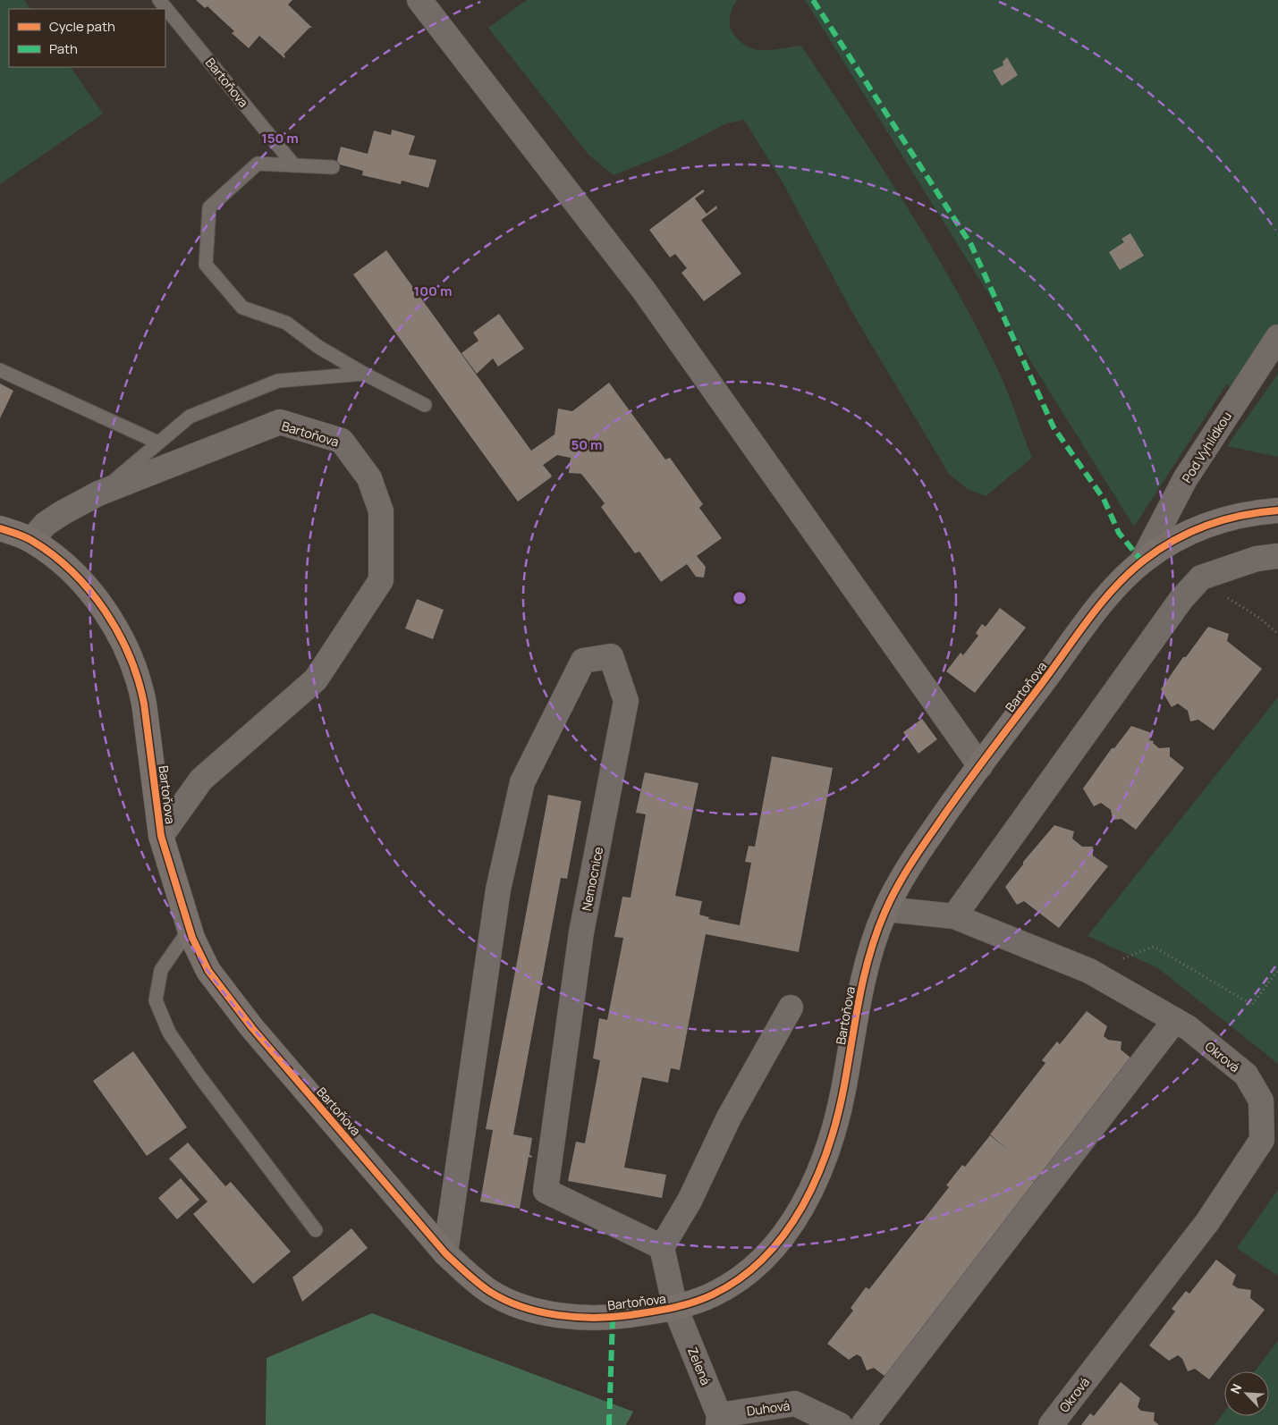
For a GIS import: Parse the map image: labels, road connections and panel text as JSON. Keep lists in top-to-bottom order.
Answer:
{
  "streets": {
    "street": [
      "Bartoňova",
      "Pod Vyhlídkou",
      "Nemocnice",
      "Okrová",
      "Zelená",
      "Duhová"
    ]
  },
  "crossings": [
    ["Bartoňova", "Pod Vyhlídkou"],
    ["Bartoňova", "Nemocnice"],
    ["Bartoňova", "Okrová"],
    ["Bartoňova", "Zelená"],
    ["Nemocnice", "Zelená"],
    ["Zelená", "Duhová"]
  ],
  "legend": ["Cycle path", "Path"],
  "north": "top left",
  "rings": ["150 m", "100 m", "50 m"]
}
